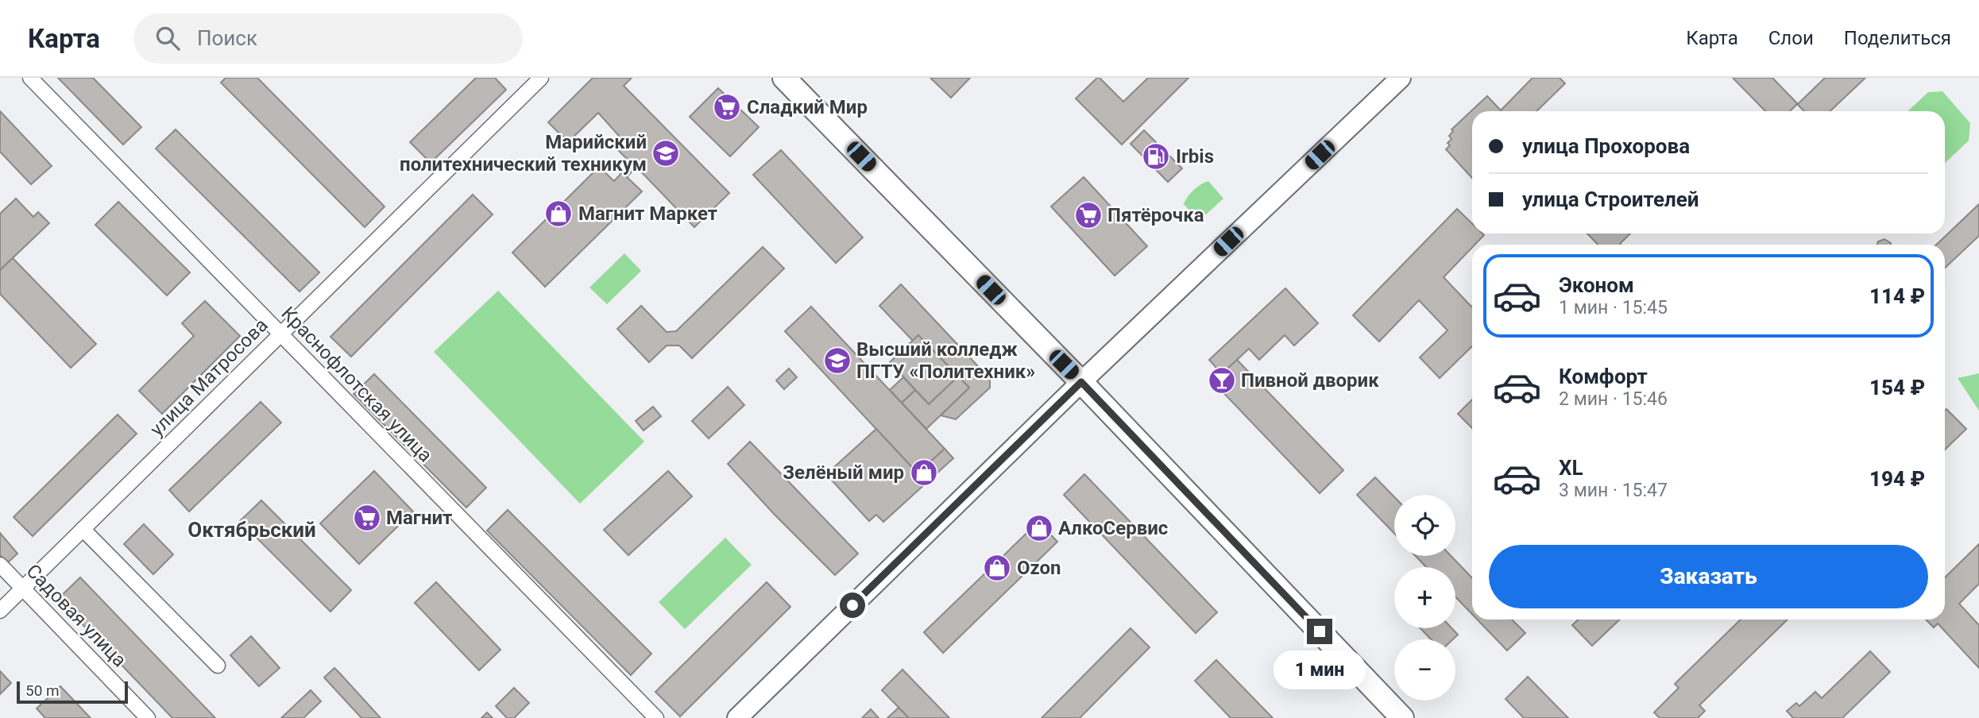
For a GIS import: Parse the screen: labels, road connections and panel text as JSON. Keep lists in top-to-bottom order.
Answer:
{
  "streets": {
    "street": ["улица Матросова", "Краснофлотская улица", "Садовая улица"]
  },
  "crossings": [
    ["улица Матросова", "Краснофлотская улица"],
    ["улица Матросова", "Садовая улица"]
  ],
  "districts": ["Октябрьский"],
  "places": {
    "supermarket": ["Сладкий Мир", "Пятёрочка", "Магнит"],
    "school or university": ["Марийский политехнический техникум", "Высший колледж ПГТУ «Политехник»"],
    "fuel station": ["Irbis"],
    "shop": [
      "Магнит Маркет",
      "Зелёный мир",
      "АлкоСервис",
      "Ozon"
    ],
    "bar": ["Пивной дворик"]
  },
  "scale_bar": "50 m",
  "page": {
    "header": "Карта",
    "search": "Поиск",
    "nav": ["Карта", "Слои", "Поделиться"],
    "banner": ["улица Прохорова", "улица Строителей"],
    "list": [
      {
        "name": "Эконом",
        "note": "1 мин · 15:45",
        "value": "114 ₽"
      },
      {
        "name": "Комфорт",
        "note": "2 мин · 15:46",
        "value": "154 ₽"
      },
      {
        "name": "XL",
        "note": "3 мин · 15:47",
        "value": "194 ₽"
      }
    ],
    "map_buttons": ["+", "−"],
    "buttons": "Заказать",
    "bubble": "1 мин",
    "scale": "50 m"
  }
}
